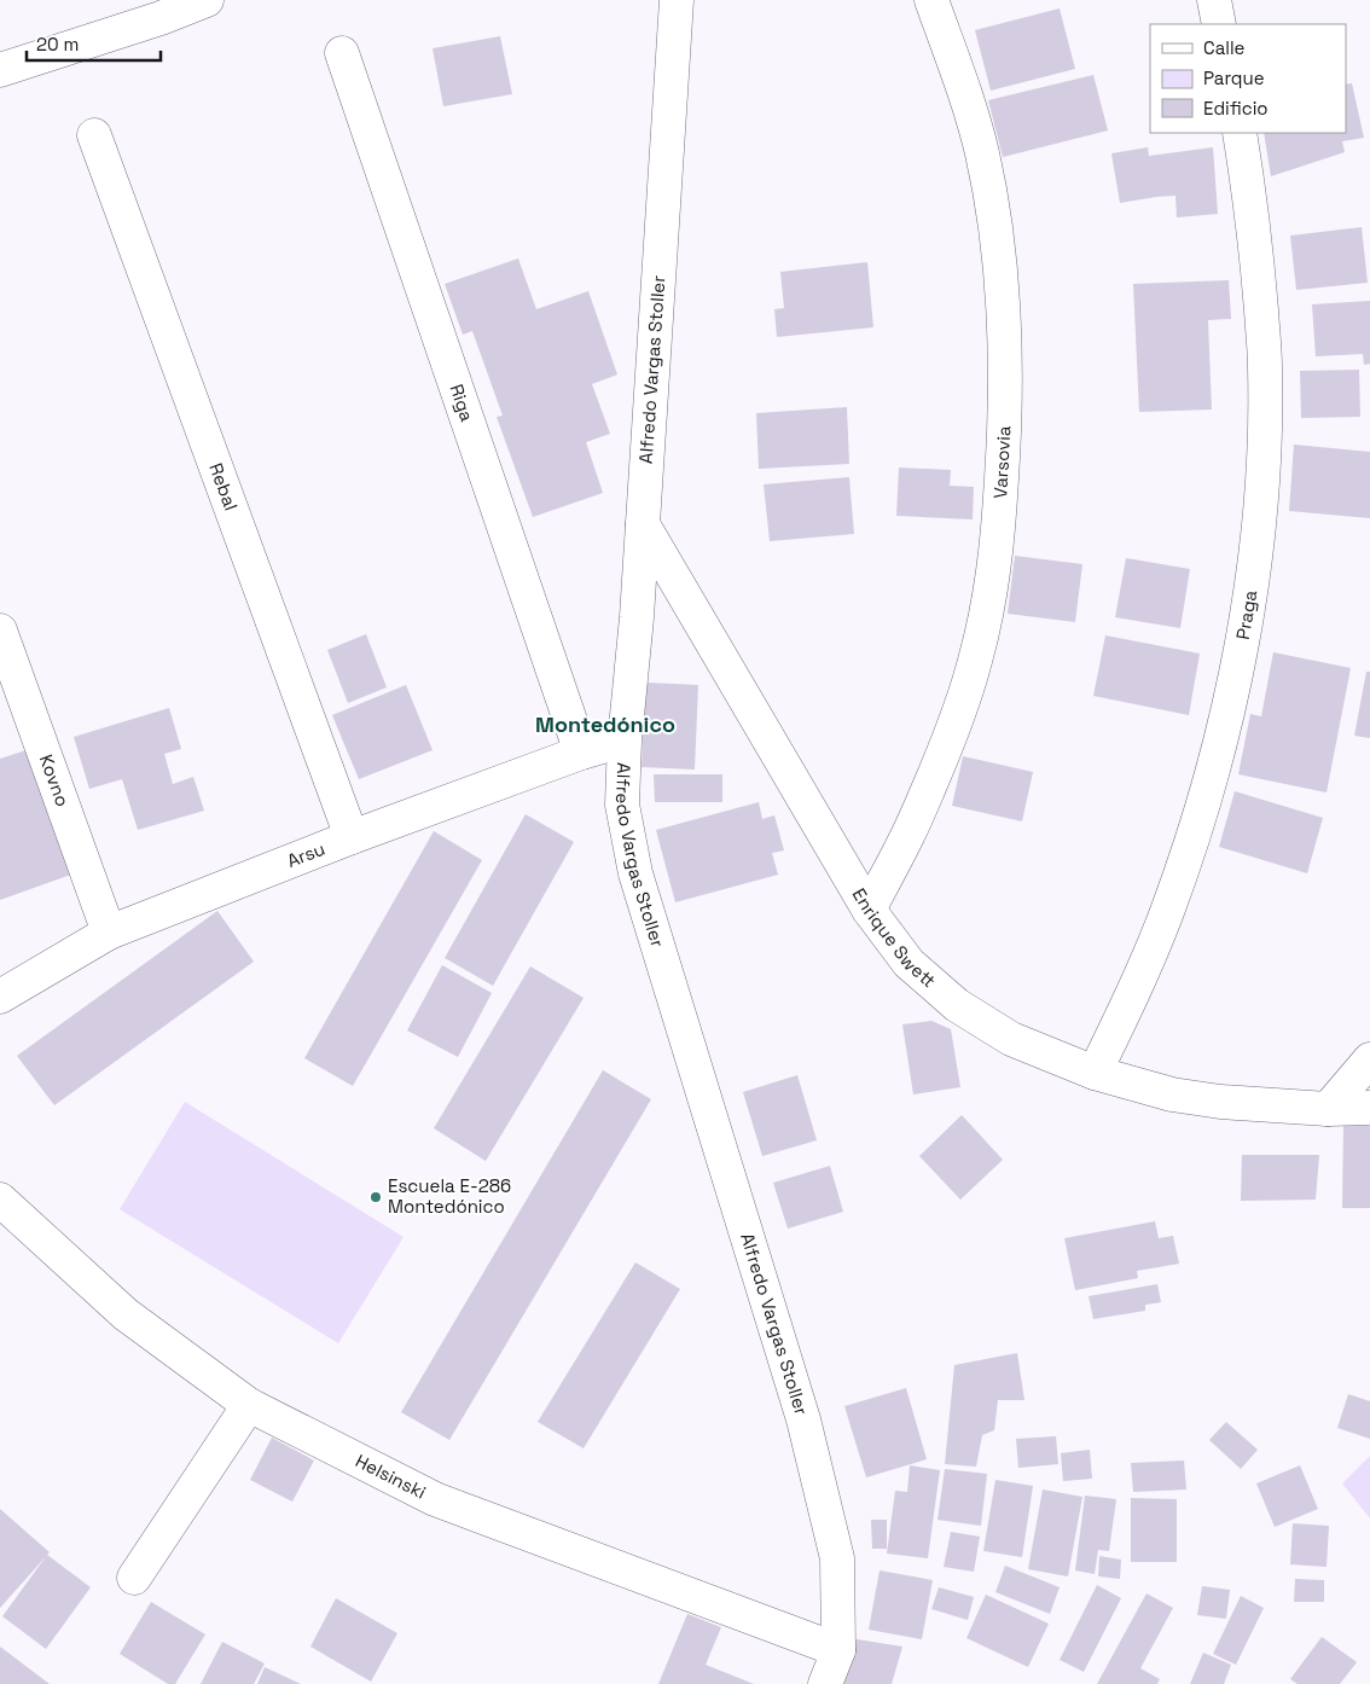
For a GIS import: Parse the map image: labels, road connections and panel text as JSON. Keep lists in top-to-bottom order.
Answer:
{
  "streets": {
    "street": [
      "Alfredo Vargas Stoller",
      "Riga",
      "Varsovia",
      "Rebal",
      "Praga",
      "Kovno",
      "Arsu",
      "Enrique Swett",
      "Helsinski"
    ]
  },
  "crossings": [
    ["Alfredo Vargas Stoller", "Arsu"],
    ["Alfredo Vargas Stoller", "Enrique Swett"],
    ["Alfredo Vargas Stoller", "Helsinski"],
    ["Riga", "Arsu"],
    ["Varsovia", "Enrique Swett"],
    ["Rebal", "Arsu"],
    ["Praga", "Enrique Swett"],
    ["Kovno", "Arsu"]
  ],
  "districts": ["Montedónico"],
  "places": ["Escuela E-286 Montedónico"],
  "legend": ["Calle", "Parque", "Edificio"],
  "scale_bar": "20 m"
}
